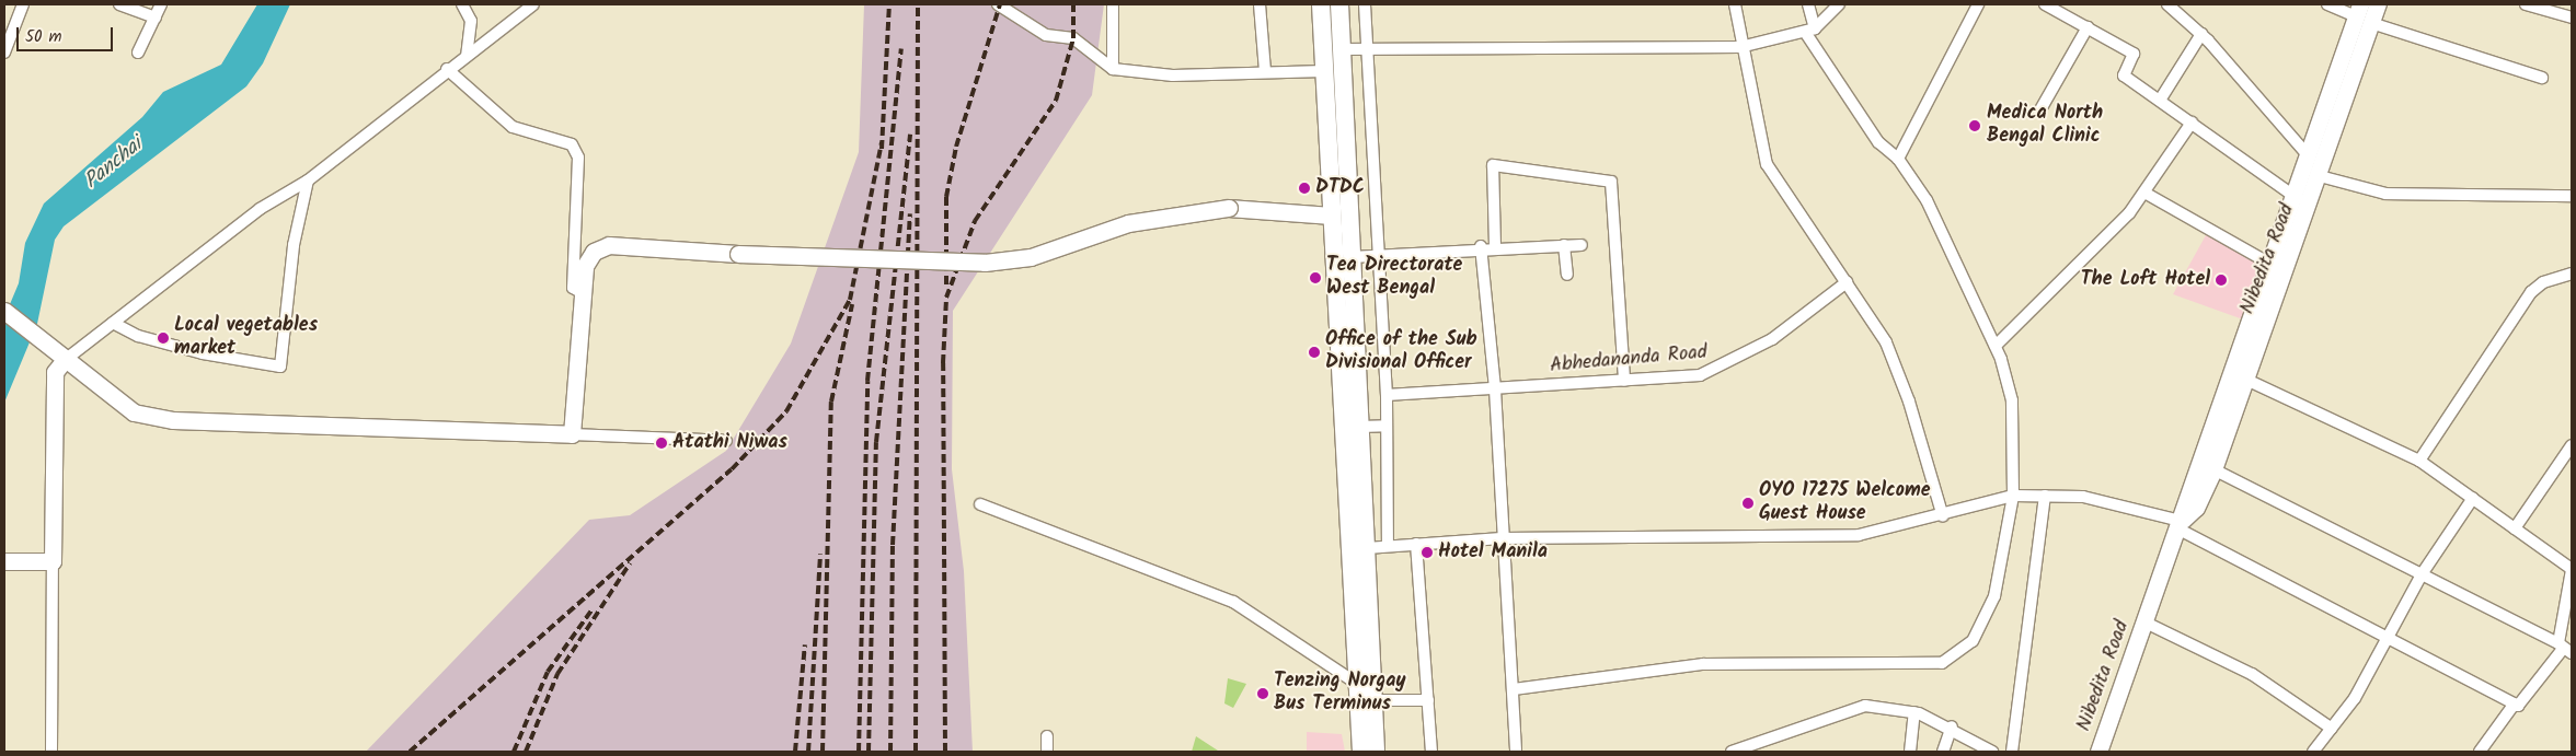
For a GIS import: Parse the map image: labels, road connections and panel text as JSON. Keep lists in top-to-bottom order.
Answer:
{
  "streets": {
    "street": ["Nibedita Road", "Abhedananda Road"]
  },
  "water": ["Panchai"],
  "places": [
    "Medica North Bengal Clinic",
    "DTDC",
    "Tea Directorate West Bengal",
    "The Loft Hotel",
    "Local vegetables market",
    "Office of the Sub Divisional Officer",
    "Atathi Niwas",
    "OYO 17275 Welcome Guest House",
    "Hotel Manila",
    "Tenzing Norgay Bus Terminus"
  ],
  "scale_bar": "50 m"
}
